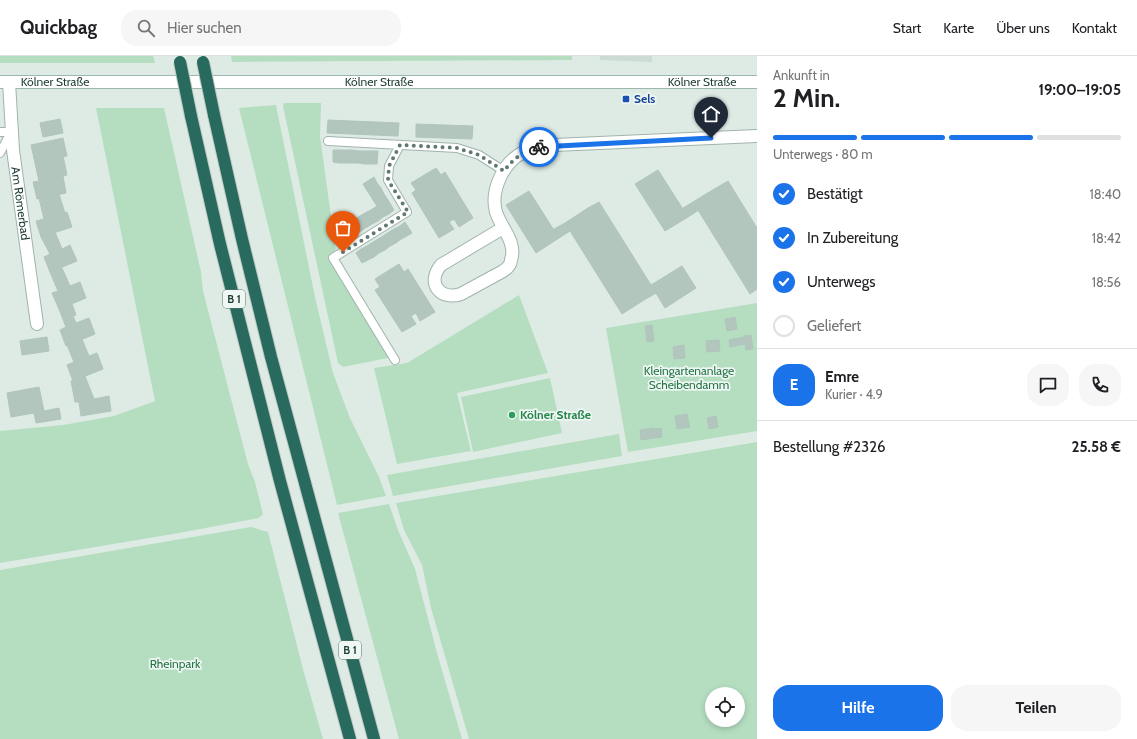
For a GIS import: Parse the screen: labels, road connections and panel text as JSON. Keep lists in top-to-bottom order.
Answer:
{
  "streets": {
    "highway": ["B 1"],
    "street": ["Kölner Straße", "Am Römerbad"]
  },
  "crossings": [
    ["Kölner Straße", "Am Römerbad"]
  ],
  "parks": ["Kleingartenanlage Scheibendamm", "Rheinpark"],
  "places": {
    "transit": ["Sels"],
    "other": ["Kölner Straße"]
  },
  "page": {
    "header": "Quickbag",
    "search": "Hier suchen",
    "nav": [
      "Start",
      "Karte",
      "Über uns",
      "Kontakt"
    ],
    "heading": ["2 Min.", "Ankunft in", "19:00–19:05"],
    "panel": [
      "Emre",
      "Kurier · 4.9",
      "Bestellung #2326",
      "25.58 €"
    ],
    "bar": "Unterwegs · 80 m",
    "list": [
      ["Bestätigt", "18:40"],
      ["In Zubereitung", "18:42"],
      ["Unterwegs", "18:56"],
      "Geliefert"
    ],
    "round": "E",
    "buttons": ["Hilfe", "Teilen"]
  }
}
